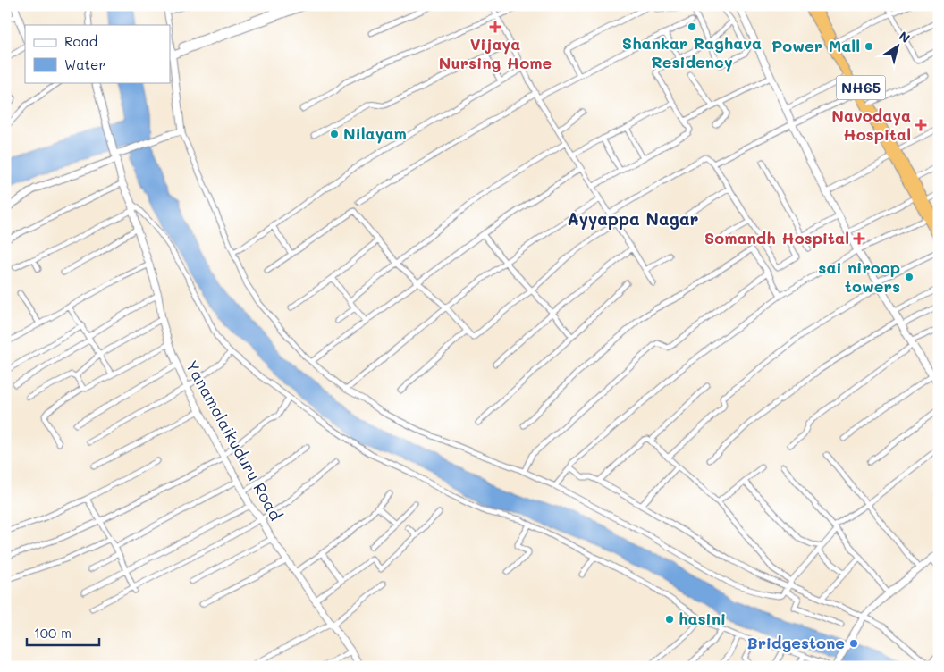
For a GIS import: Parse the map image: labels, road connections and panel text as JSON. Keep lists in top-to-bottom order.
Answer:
{
  "streets": {
    "highway": ["NH65"],
    "street": ["Yanamalaikuduru Road"]
  },
  "districts": ["Ayyappa Nagar"],
  "places": {
    "health": ["Vijaya Nursing Home", "Navodaya Hospital", "Somandh Hospital"],
    "other": [
      "Shankar Raghava Residency",
      "Power Mall",
      "Nilayam",
      "sai niroop towers",
      "hasini",
      "Bridgestone"
    ]
  },
  "legend": ["Road", "Water"],
  "scale_bar": "100 m",
  "north": "top right"
}
